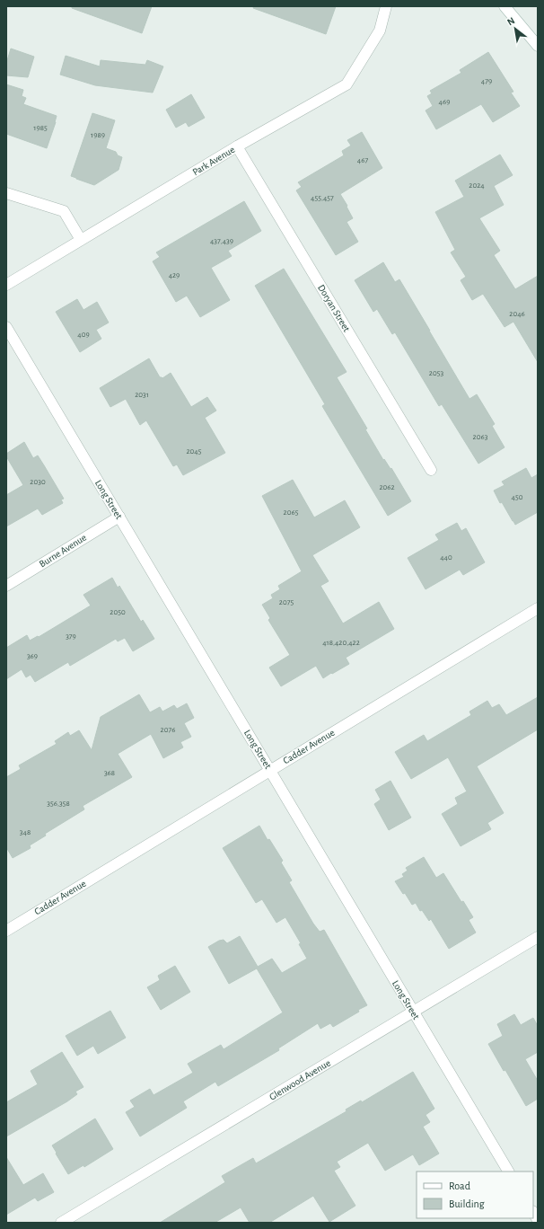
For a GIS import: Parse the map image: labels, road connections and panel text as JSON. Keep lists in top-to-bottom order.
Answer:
{
  "streets": {
    "street": [
      "Park Avenue",
      "Doryan Street",
      "Long Street",
      "Burne Avenue",
      "Cadder Avenue",
      "Glenwood Avenue"
    ]
  },
  "crossings": [
    ["Park Avenue", "Doryan Street"],
    ["Long Street", "Burne Avenue"],
    ["Long Street", "Cadder Avenue"],
    ["Long Street", "Glenwood Avenue"]
  ],
  "house_numbers": [
    "479",
    "469",
    "1985",
    "1989",
    "467",
    "2024",
    "455,457",
    "437,439",
    "429",
    "2046",
    "409",
    "2053",
    "2031",
    "2063",
    "2045",
    "2030",
    "2062",
    "450",
    "2065",
    "440",
    "2075",
    "2050",
    "379",
    "418,420,422",
    "369",
    "2076",
    "368",
    "356,358",
    "348"
  ],
  "legend": ["Road", "Building"],
  "north": "top left"
}
